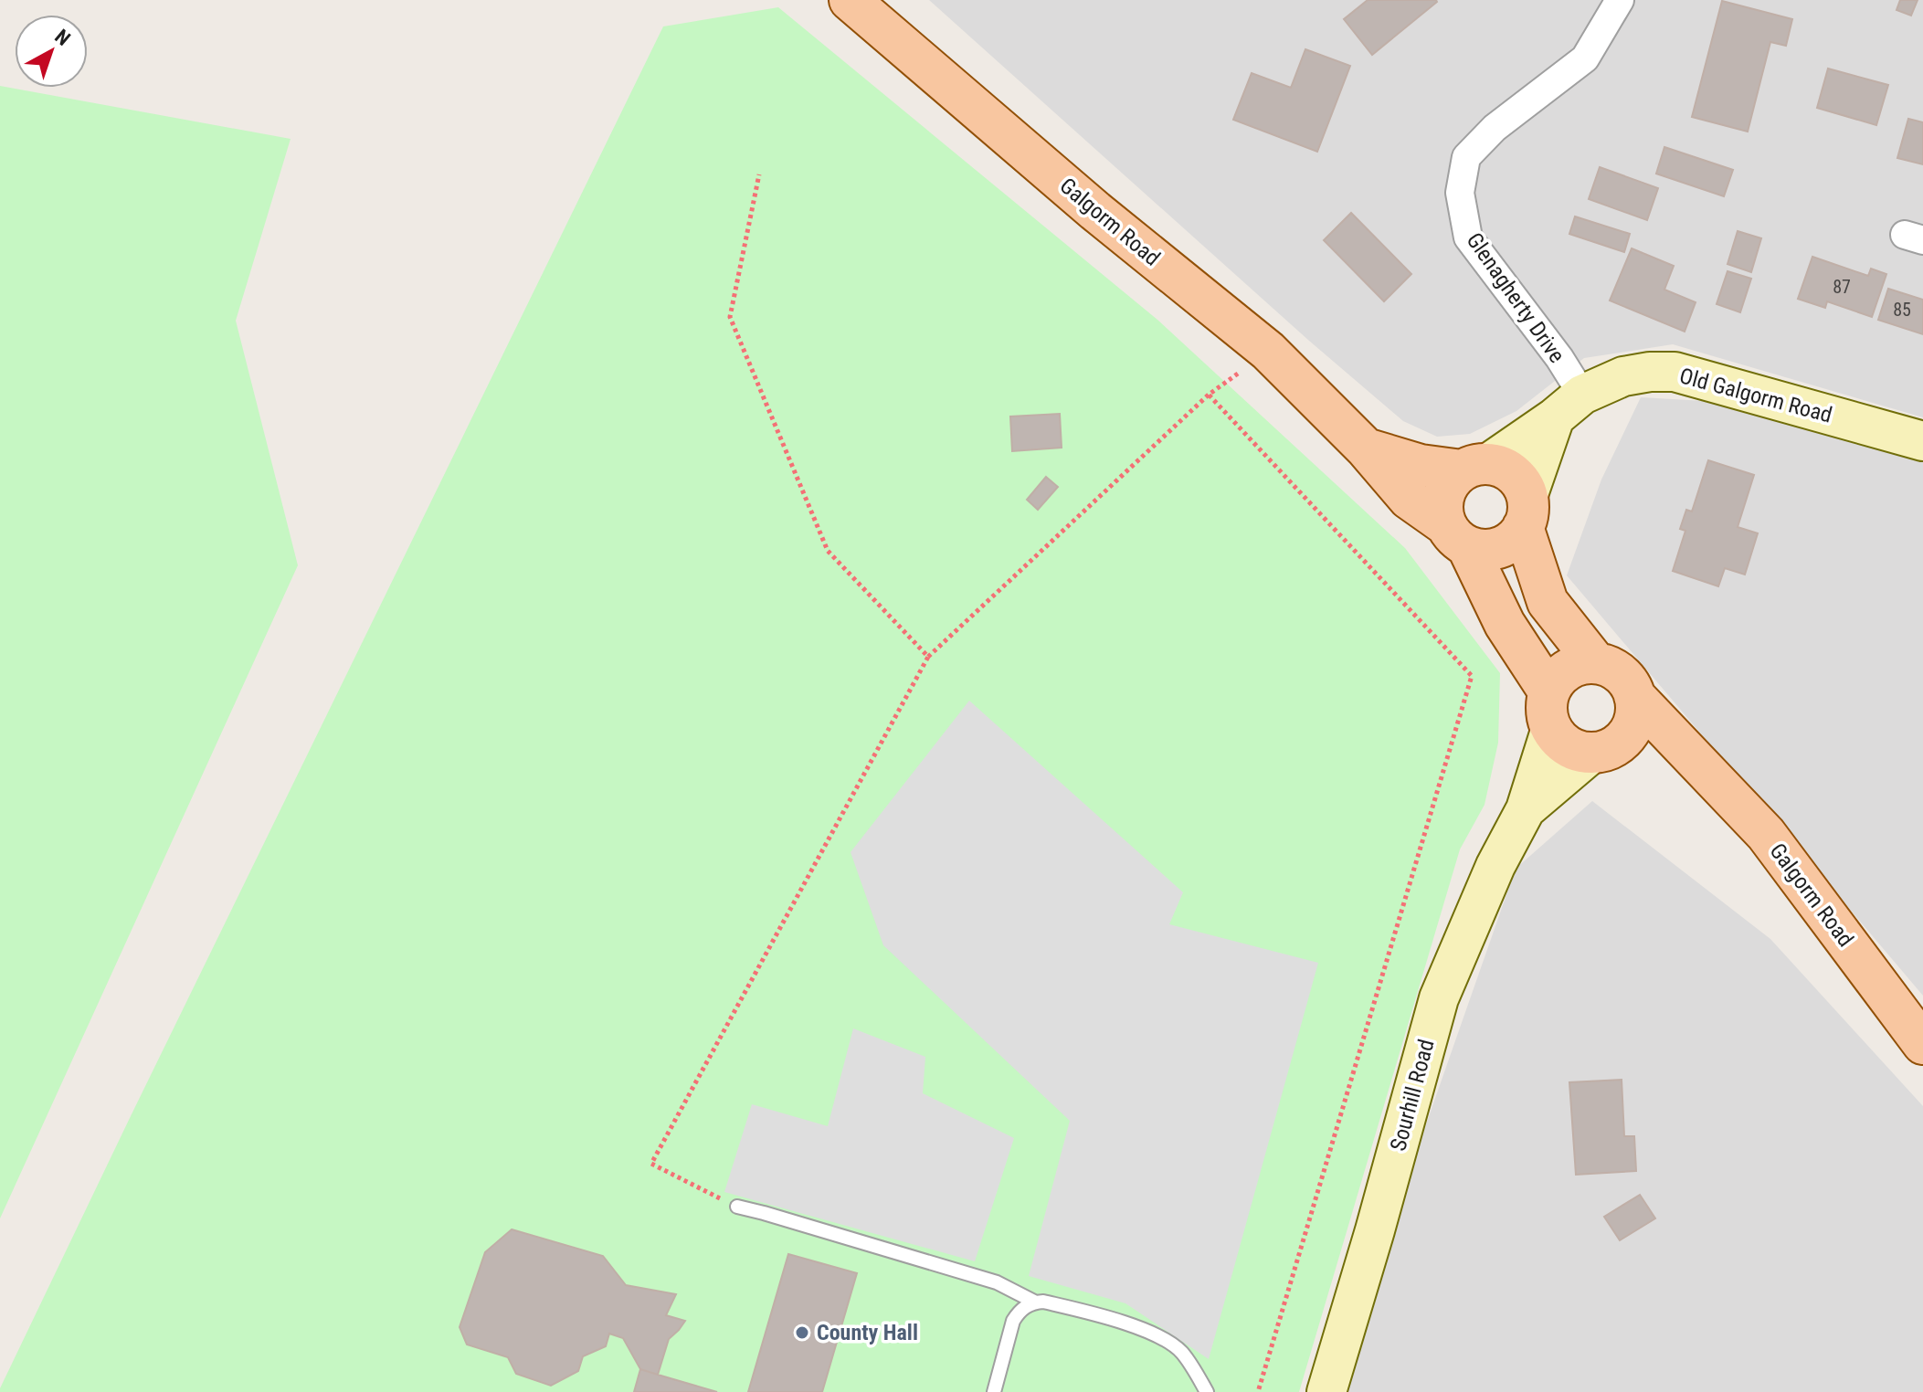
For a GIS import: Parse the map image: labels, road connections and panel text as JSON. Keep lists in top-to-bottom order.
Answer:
{
  "streets": {
    "main road": ["Galgorm Road"],
    "street": ["Glenagherty Drive", "Old Galgorm Road", "Sourhill Road"]
  },
  "crossings": [
    ["Galgorm Road", "Sourhill Road"],
    ["Glenagherty Drive", "Old Galgorm Road"]
  ],
  "places": ["County Hall"],
  "house_numbers": ["87", "85"],
  "north": "top right"
}
